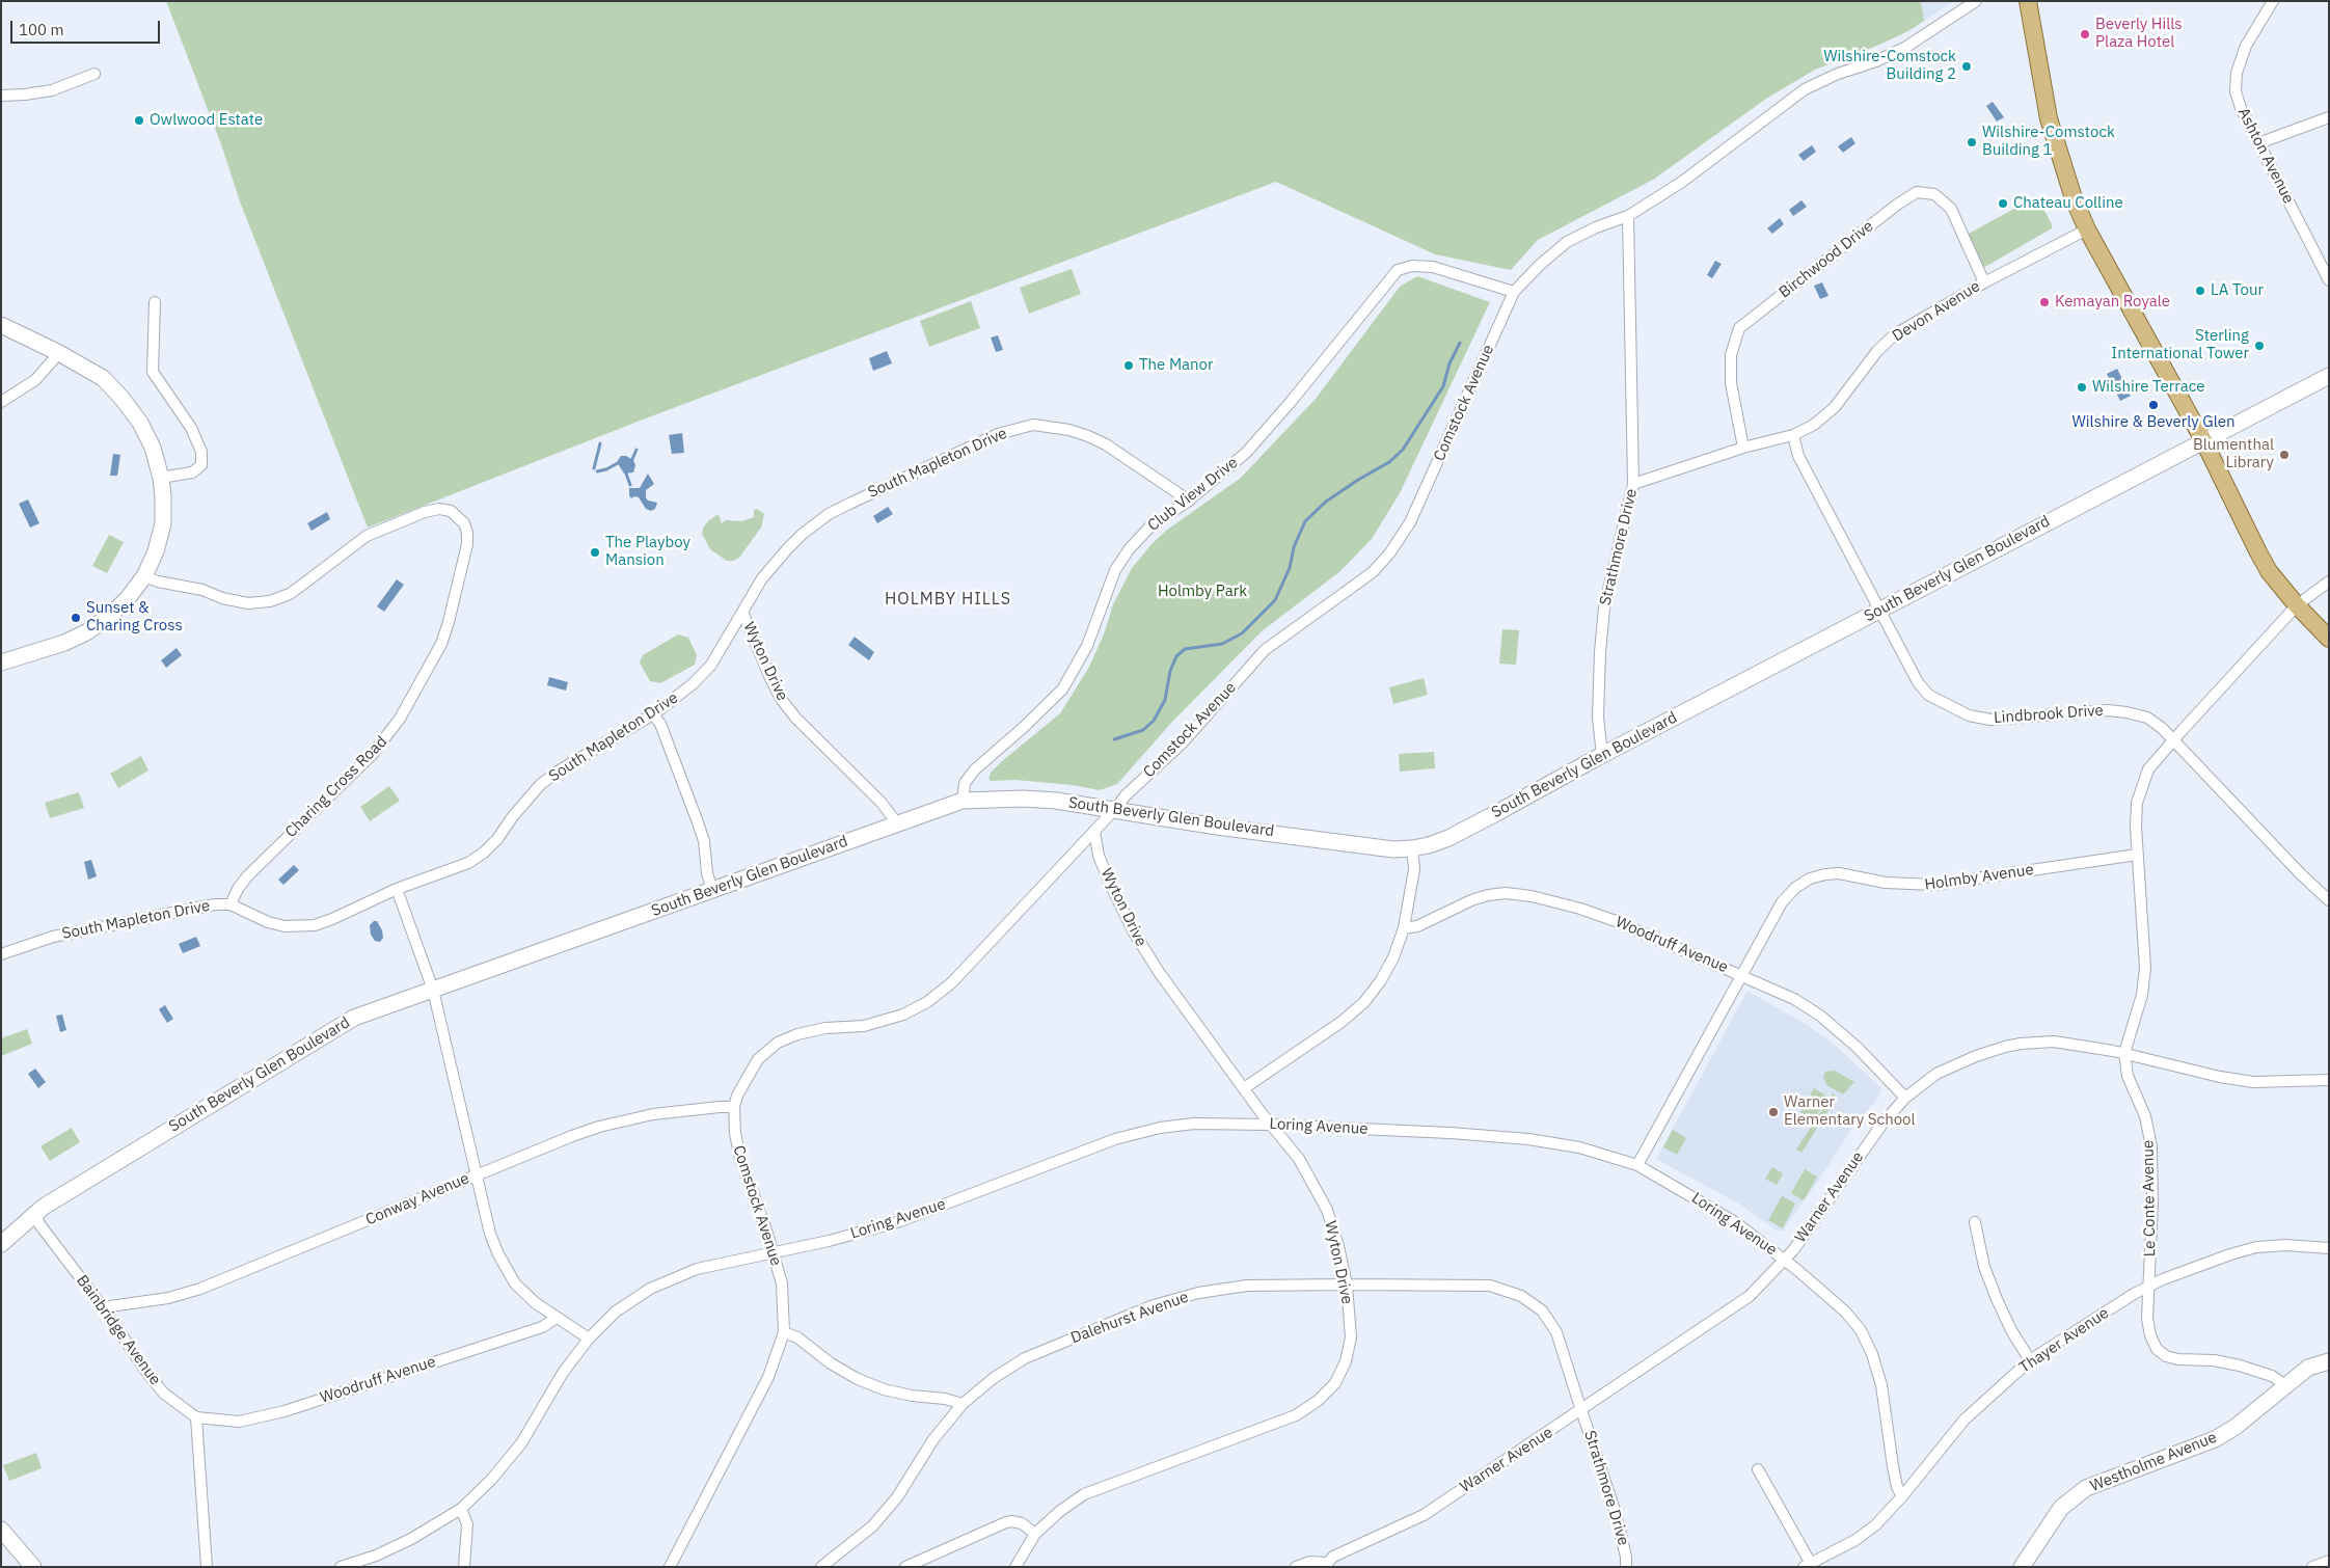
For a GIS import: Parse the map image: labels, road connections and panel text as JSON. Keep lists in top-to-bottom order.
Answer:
{
  "streets": {
    "main road": ["South Beverly Glen Boulevard", "Westholme Avenue"],
    "street": [
      "Ashton Avenue",
      "Birchwood Drive",
      "Devon Avenue",
      "Comstock Avenue",
      "South Mapleton Drive",
      "Club View Drive",
      "Strathmore Drive",
      "Wyton Drive",
      "Lindbrook Drive",
      "Charing Cross Road",
      "Holmby Avenue",
      "Woodruff Avenue",
      "Loring Avenue",
      "Warner Avenue",
      "Le Conte Avenue",
      "Conway Avenue",
      "Dalehurst Avenue",
      "Bainbridge Avenue",
      "Thayer Avenue"
    ]
  },
  "crossings": [
    ["Birchwood Drive", "Devon Avenue"],
    ["Devon Avenue", "Strathmore Drive"],
    ["Devon Avenue", "Lindbrook Drive"],
    ["Comstock Avenue", "Club View Drive"],
    ["Comstock Avenue", "Strathmore Drive"],
    ["Comstock Avenue", "South Beverly Glen Boulevard"],
    ["Comstock Avenue", "Wyton Drive"],
    ["Comstock Avenue", "Loring Avenue"],
    ["Comstock Avenue", "Conway Avenue"],
    ["South Mapleton Drive", "Club View Drive"],
    ["South Mapleton Drive", "Wyton Drive"],
    ["South Mapleton Drive", "Charing Cross Road"],
    ["Club View Drive", "South Beverly Glen Boulevard"],
    ["Strathmore Drive", "South Beverly Glen Boulevard"],
    ["Strathmore Drive", "Warner Avenue"],
    ["Strathmore Drive", "Dalehurst Avenue"],
    ["South Beverly Glen Boulevard", "Wyton Drive"],
    ["South Beverly Glen Boulevard", "Lindbrook Drive"],
    ["South Beverly Glen Boulevard", "Bainbridge Avenue"],
    ["Wyton Drive", "Loring Avenue"],
    ["Wyton Drive", "Dalehurst Avenue"],
    ["Holmby Avenue", "Woodruff Avenue"],
    ["Holmby Avenue", "Loring Avenue"],
    ["Holmby Avenue", "Le Conte Avenue"],
    ["Woodruff Avenue", "Warner Avenue"],
    ["Woodruff Avenue", "Bainbridge Avenue"],
    ["Loring Avenue", "Warner Avenue"],
    ["Loring Avenue", "Thayer Avenue"],
    ["Warner Avenue", "Le Conte Avenue"],
    ["Warner Avenue", "Dalehurst Avenue"],
    ["Le Conte Avenue", "Thayer Avenue"],
    ["Le Conte Avenue", "Westholme Avenue"],
    ["Conway Avenue", "Bainbridge Avenue"]
  ],
  "districts": ["HOLMBY HILLS"],
  "parks": ["Holmby Park"],
  "places": [
    "Beverly Hills Plaza Hotel",
    "Wilshire-Comstock Building 2",
    "Owlwood Estate",
    "Wilshire-Comstock Building 1",
    "Chateau Colline",
    "LA Tour",
    "Kemayan Royale",
    "Sterling International Tower",
    "The Manor",
    "Wilshire Terrace",
    "Wilshire & Beverly Glen",
    "Blumenthal Library",
    "The Playboy Mansion",
    "Sunset & Charing Cross",
    "Warner Elementary School"
  ],
  "scale_bar": "100 m"
}
